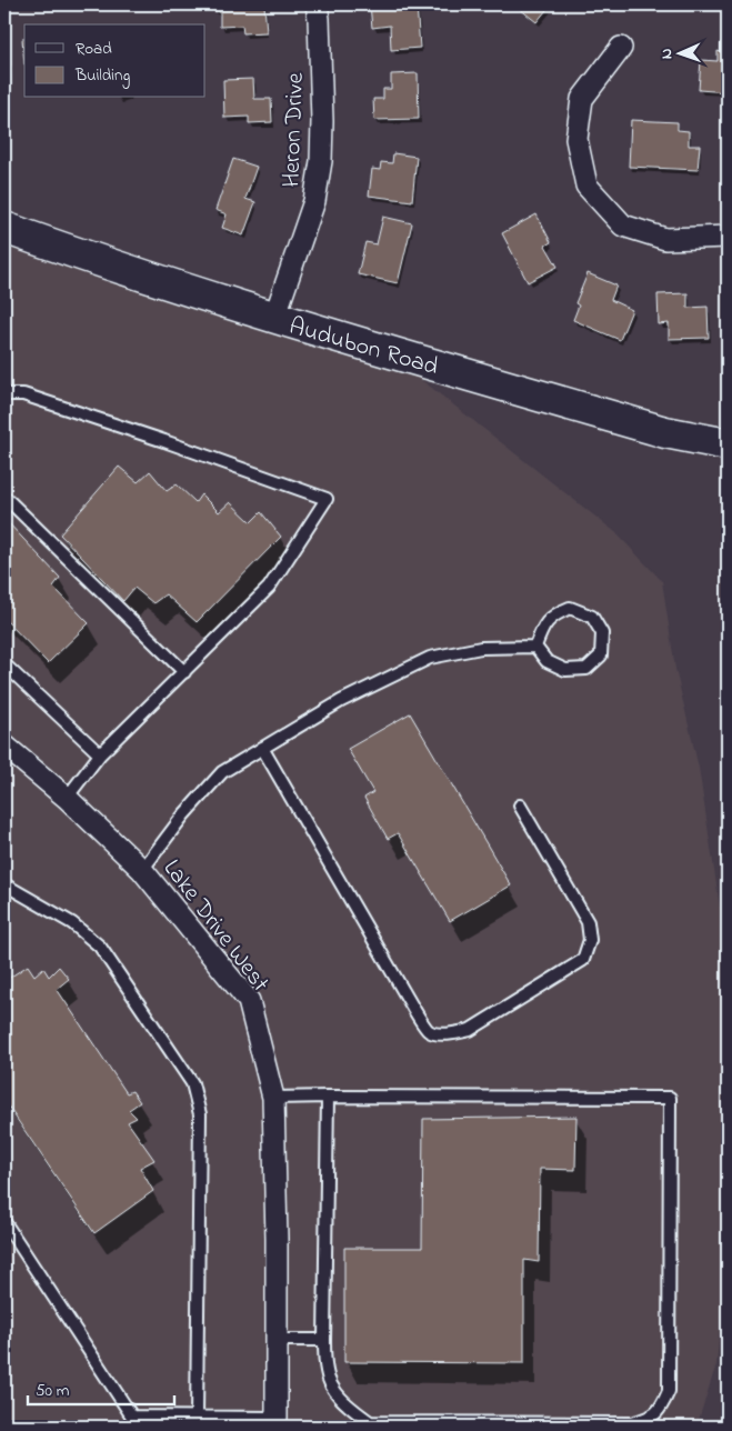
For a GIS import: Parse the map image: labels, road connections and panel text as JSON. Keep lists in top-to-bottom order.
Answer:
{
  "streets": {
    "street": ["Heron Drive", "Audubon Road", "Lake Drive West"]
  },
  "crossings": [
    ["Heron Drive", "Audubon Road"]
  ],
  "legend": ["Road", "Building"],
  "scale_bar": "50 m",
  "north": "left"
}
